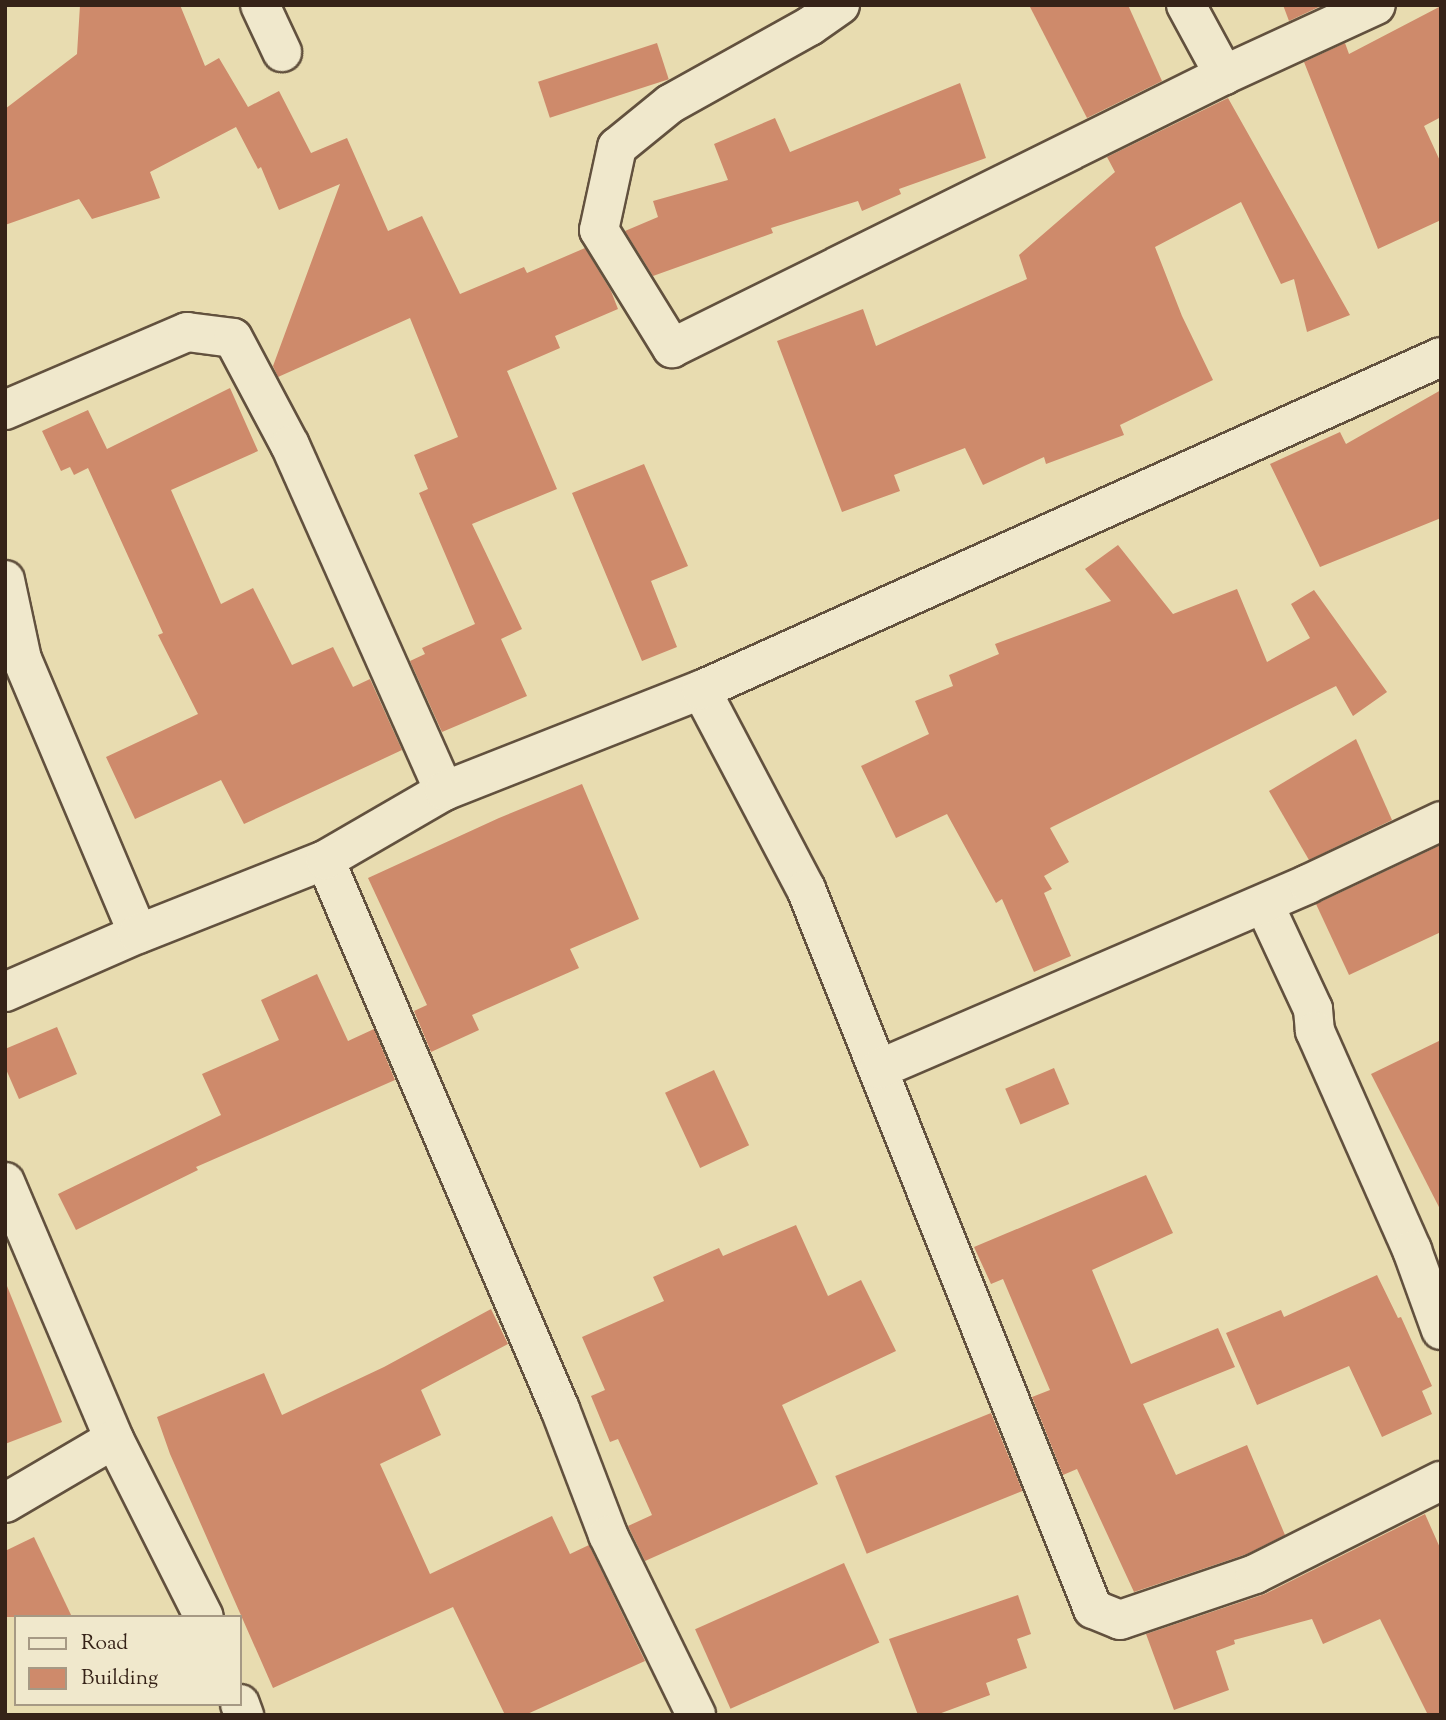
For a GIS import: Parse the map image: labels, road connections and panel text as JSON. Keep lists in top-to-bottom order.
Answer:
{
  "legend": ["Road", "Building"]
}
